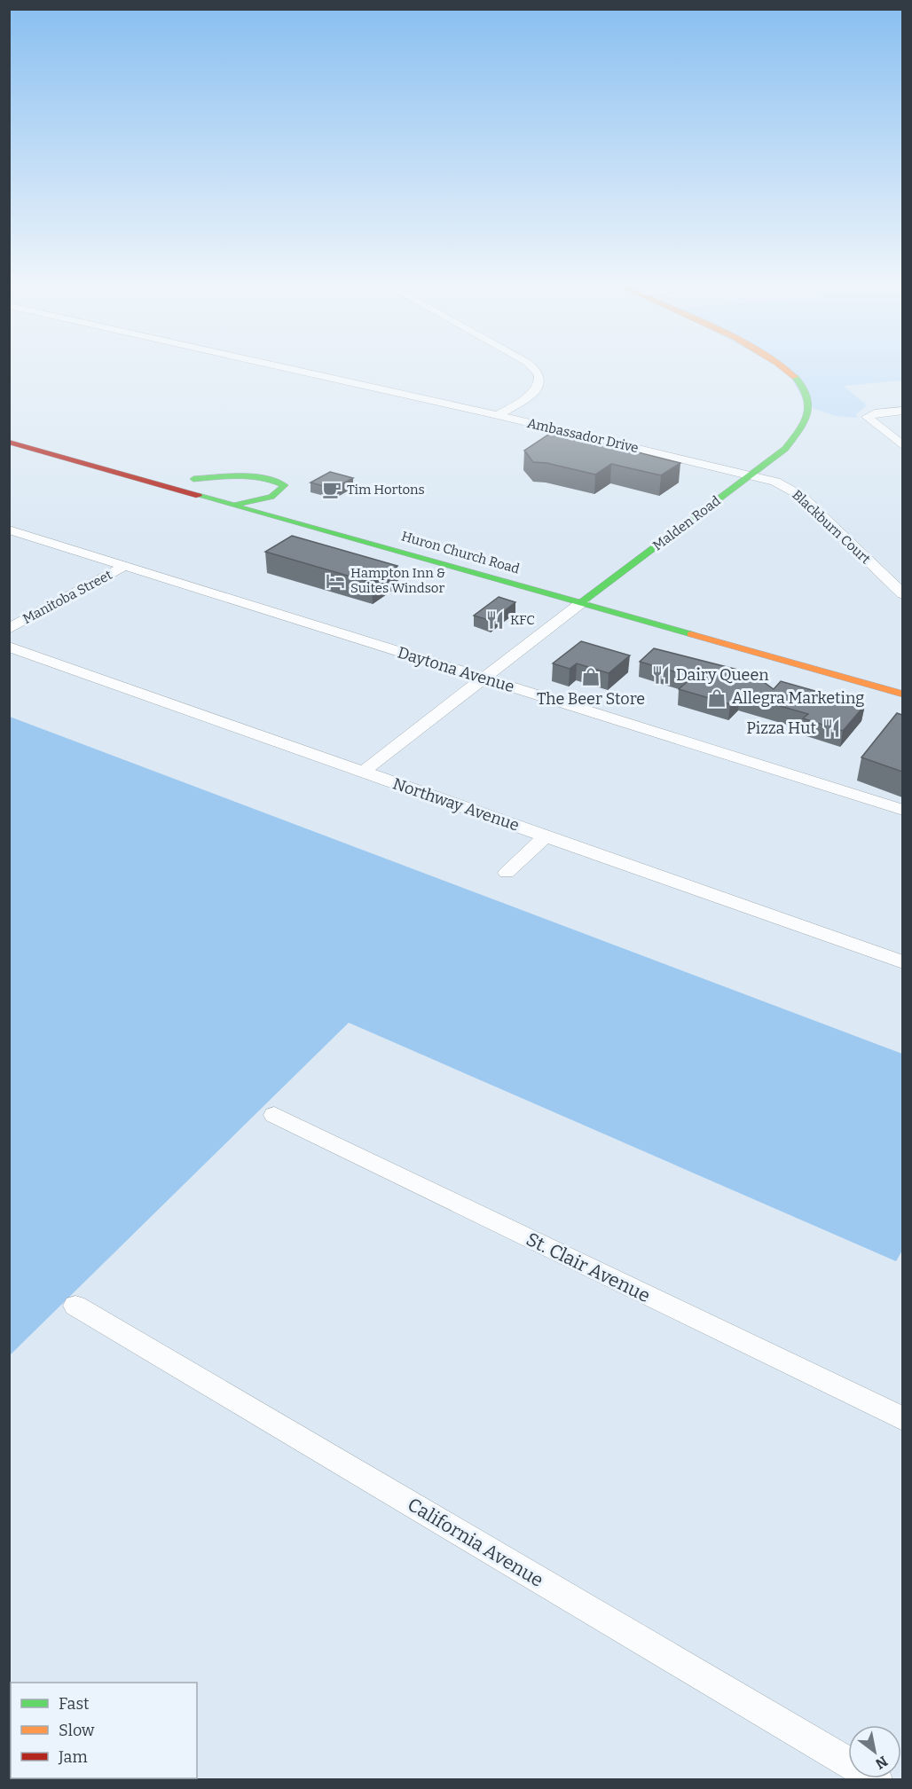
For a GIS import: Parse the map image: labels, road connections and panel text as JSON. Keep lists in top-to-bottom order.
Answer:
{
  "streets": {
    "main road": ["Malden Road", "Huron Church Road"],
    "street": [
      "Ambassador Drive",
      "Blackburn Court",
      "Manitoba Street",
      "Daytona Avenue",
      "Northway Avenue",
      "St. Clair Avenue",
      "California Avenue"
    ]
  },
  "crossings": [
    ["Ambassador Drive", "Malden Road"],
    ["Ambassador Drive", "Blackburn Court"],
    ["Malden Road", "Blackburn Court"],
    ["Malden Road", "Huron Church Road"],
    ["Malden Road", "Daytona Avenue"],
    ["Malden Road", "Northway Avenue"],
    ["Manitoba Street", "Daytona Avenue"]
  ],
  "places": {
    "cafe": ["Tim Hortons"],
    "hotel": ["Hampton Inn & Suites Windsor"],
    "restaurant": ["KFC", "Dairy Queen", "Pizza Hut"],
    "shop": ["The Beer Store", "Allegra Marketing"]
  },
  "legend": ["Fast", "Slow", "Jam"],
  "north": "bottom right"
}
